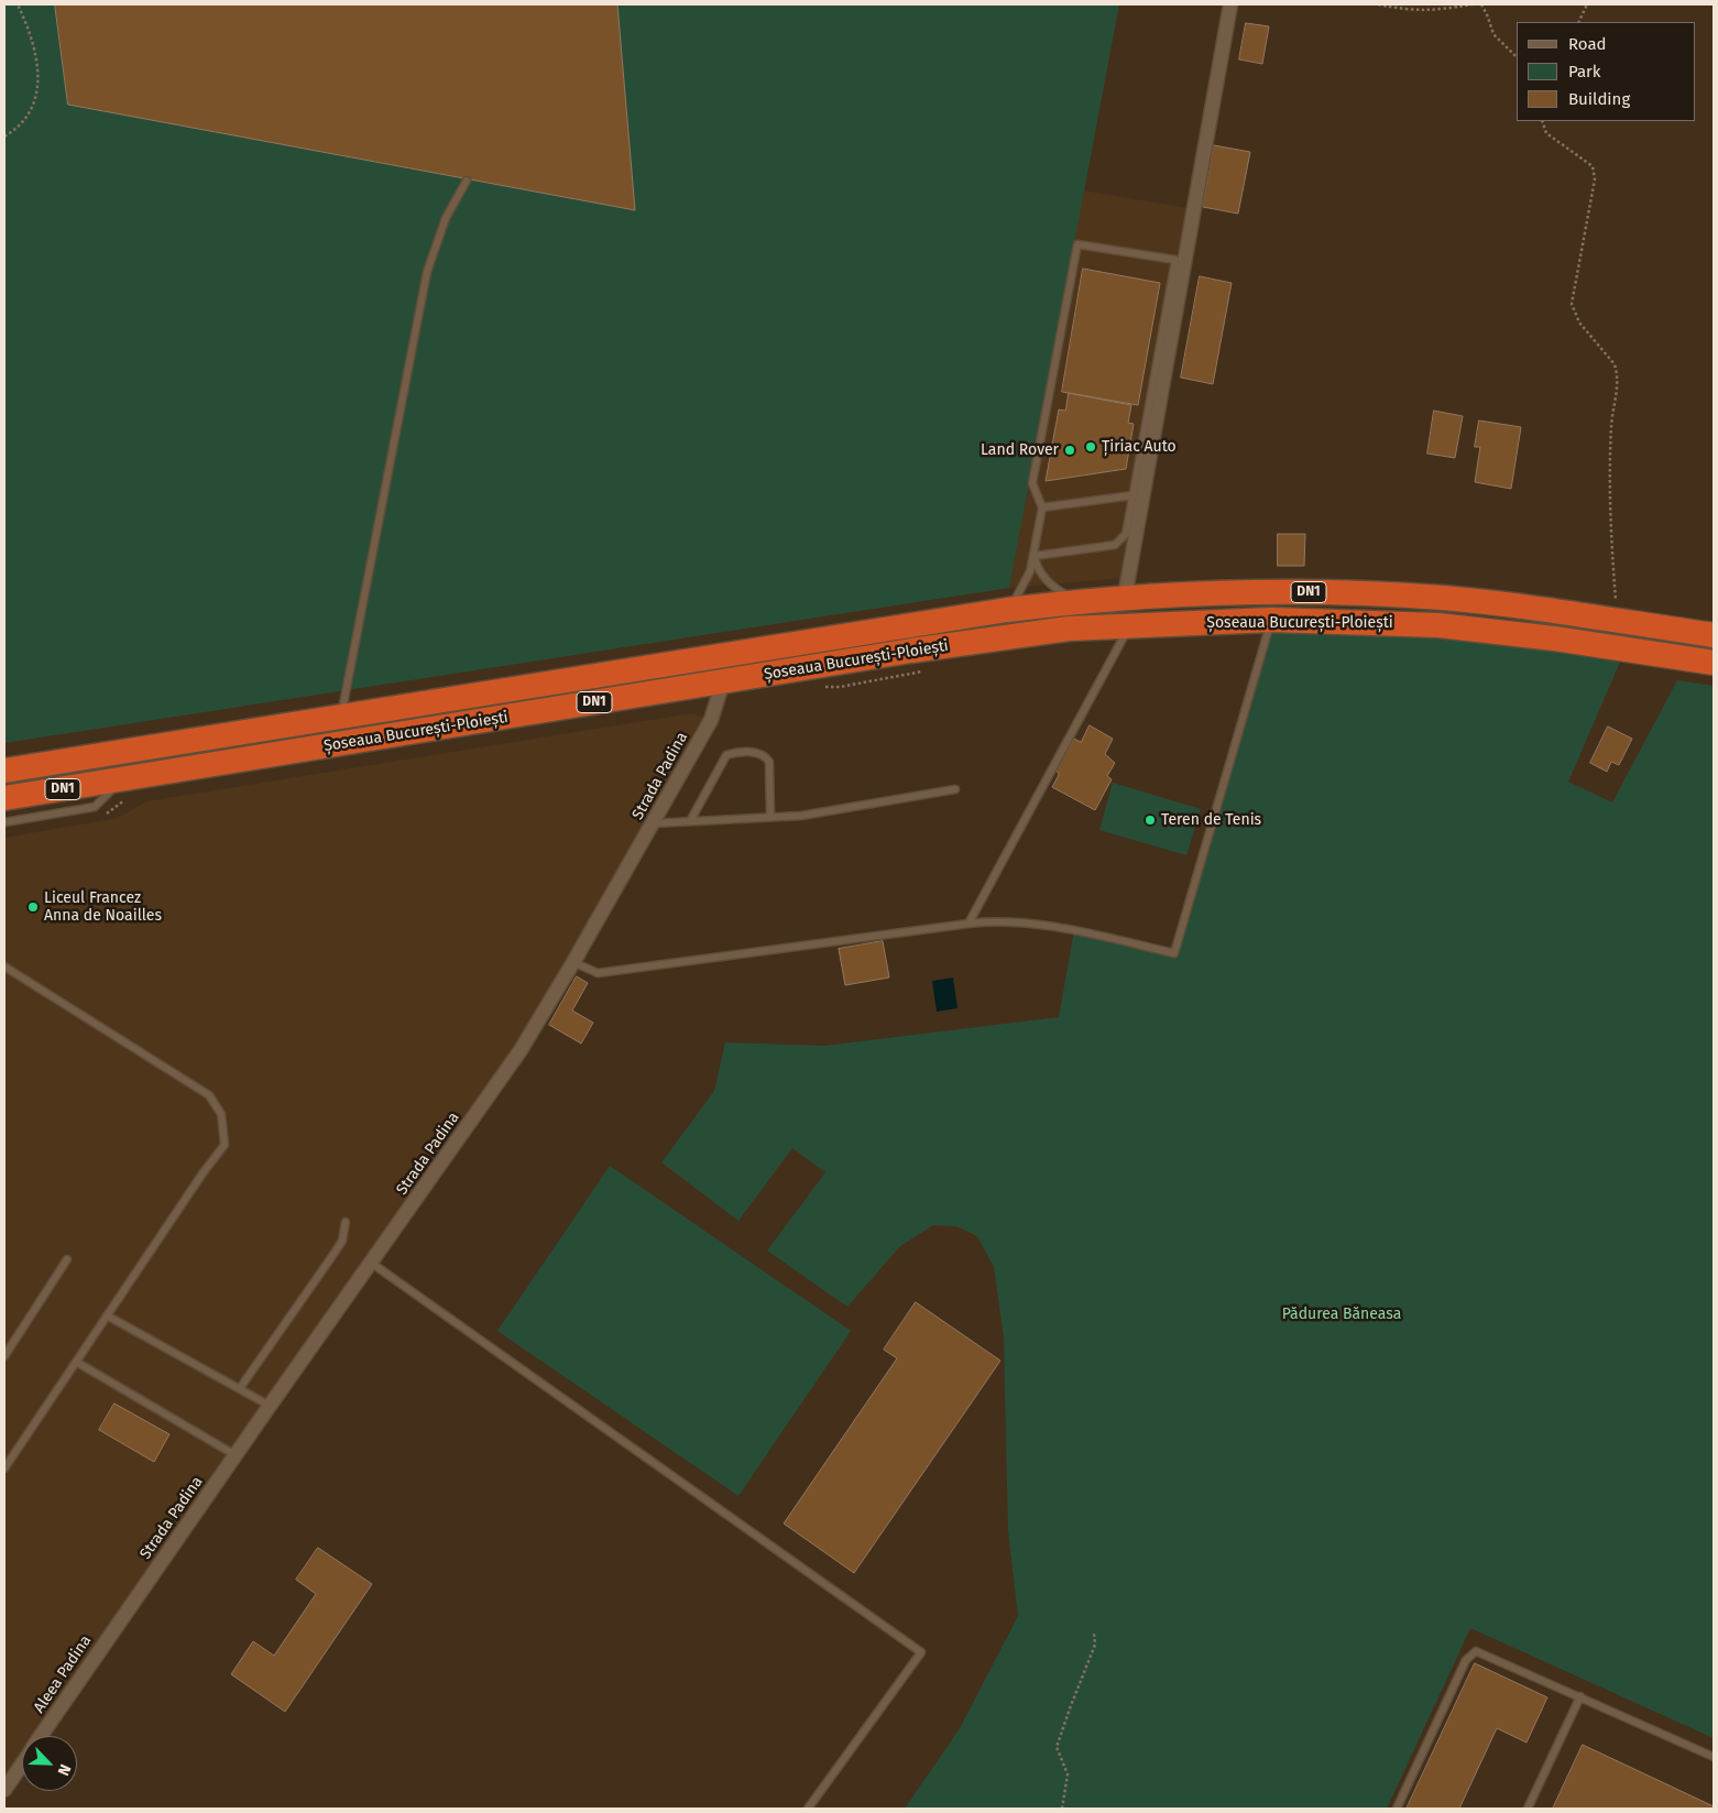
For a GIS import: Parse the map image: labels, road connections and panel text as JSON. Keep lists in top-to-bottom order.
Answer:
{
  "streets": {
    "highway": ["DN1", "Șoseaua București-Ploiești"],
    "street": ["Strada Padina", "Aleea Padina"]
  },
  "crossings": [
    ["Șoseaua București-Ploiești", "Strada Padina"],
    ["Strada Padina", "Aleea Padina"]
  ],
  "parks": ["Pădurea Băneasa"],
  "places": [
    "Țiriac Auto",
    "Land Rover",
    "Teren de Tenis",
    "Liceul Francez Anna de Noailles"
  ],
  "legend": ["Road", "Park", "Building"],
  "north": "bottom right"
}
